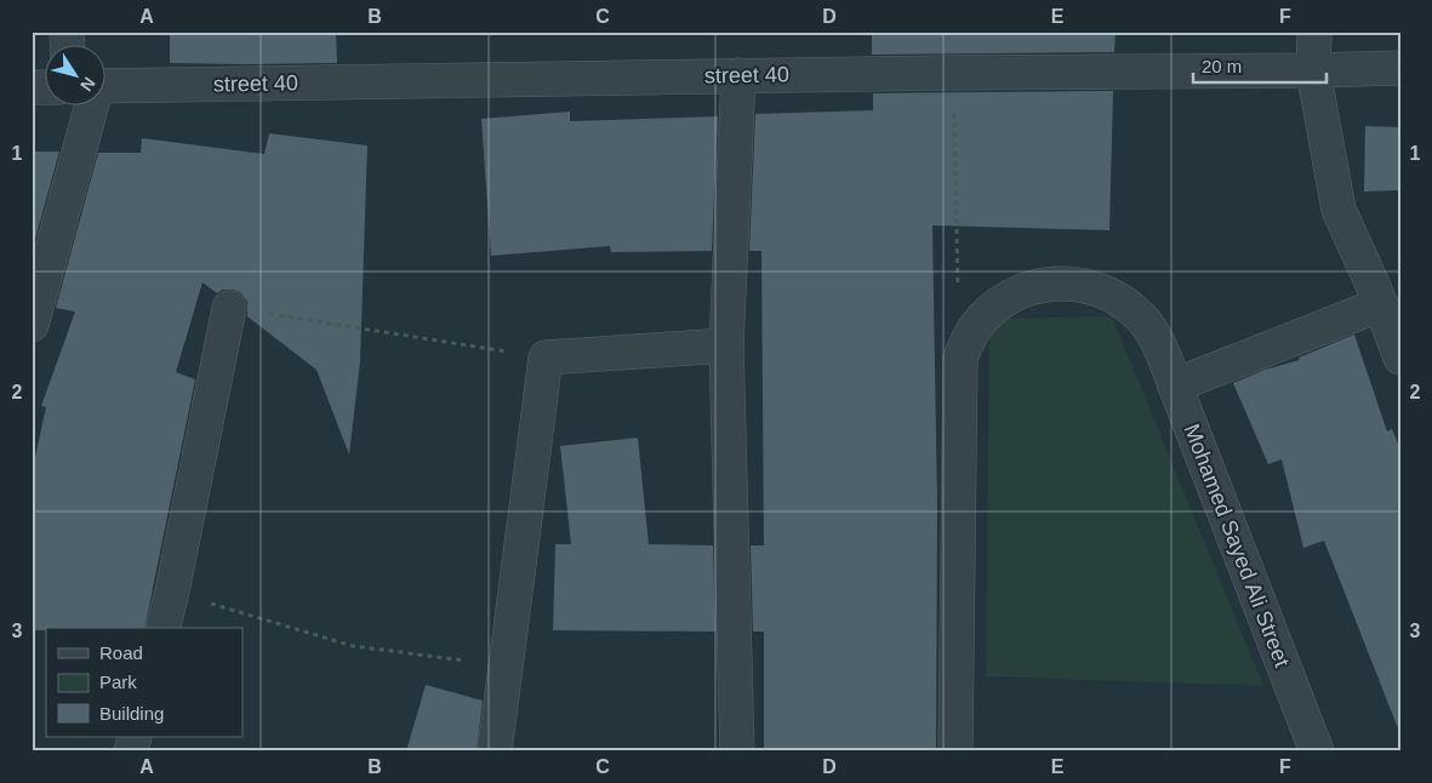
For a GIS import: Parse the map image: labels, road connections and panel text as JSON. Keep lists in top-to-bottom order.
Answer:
{
  "streets": {
    "street": ["street 40", "Mohamed Sayed Ali Street"]
  },
  "legend": ["Road", "Park", "Building"],
  "scale_bar": "20 m",
  "north": "bottom right",
  "grid": {
    "columns": [
      "A",
      "B",
      "C",
      "D",
      "E",
      "F"
    ],
    "rows": ["1", "2", "3"]
  }
}
